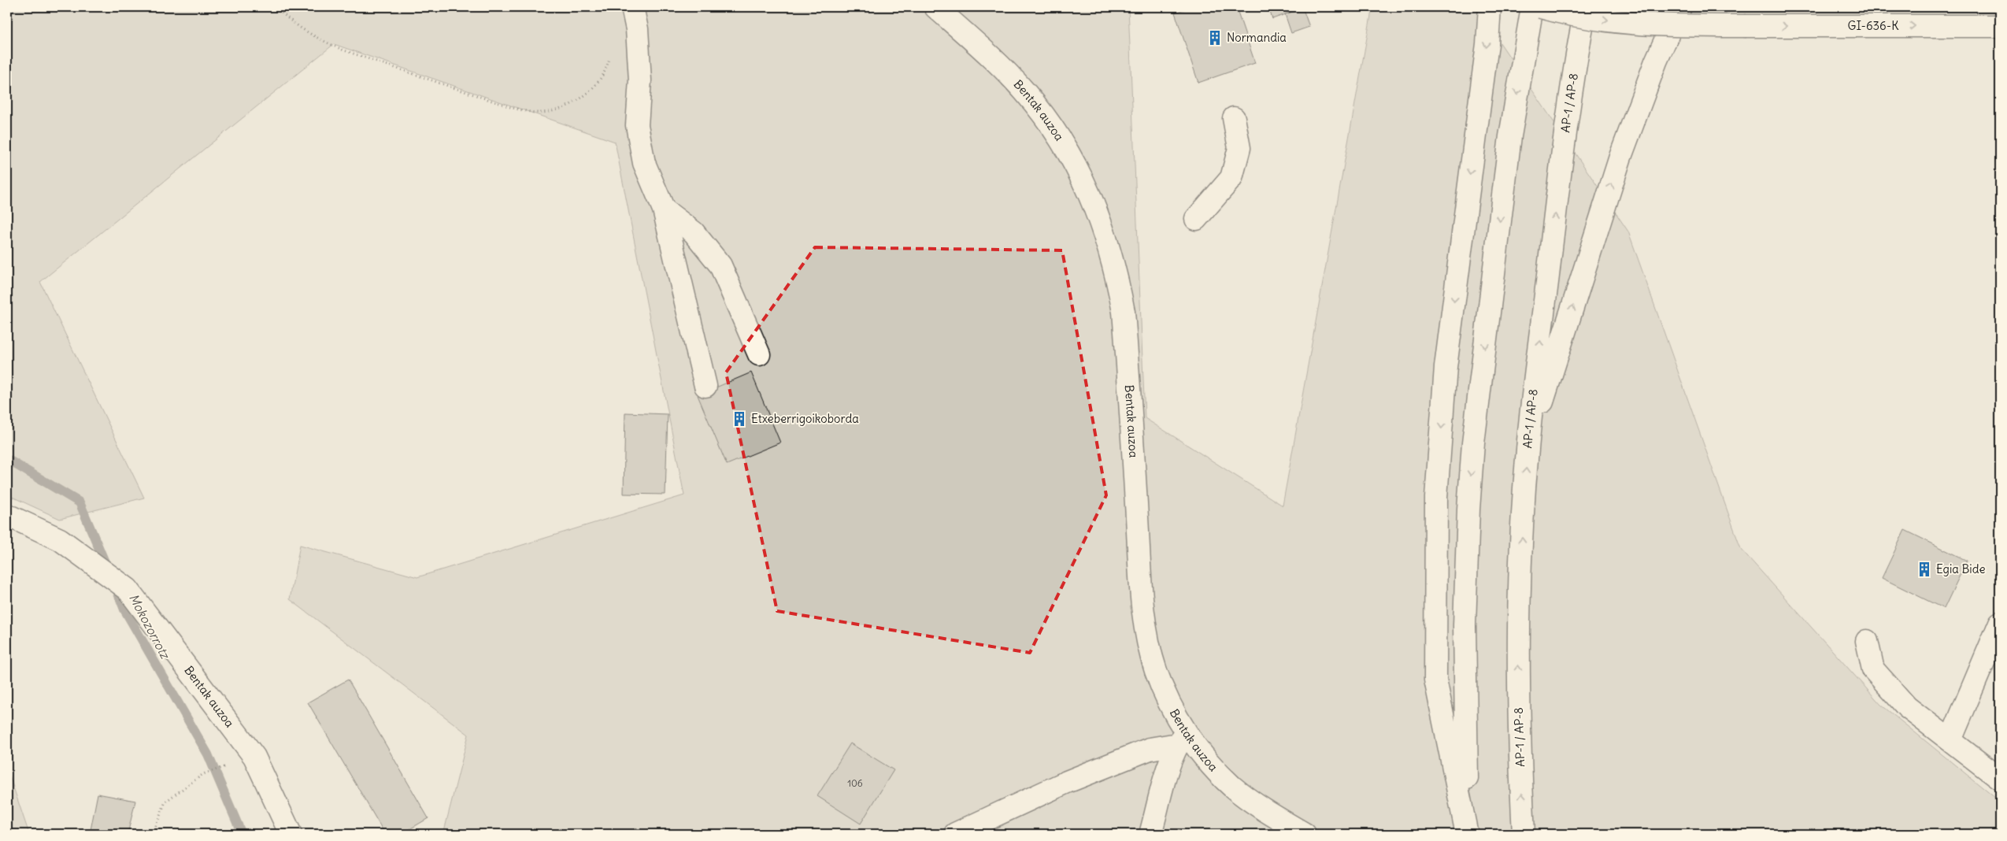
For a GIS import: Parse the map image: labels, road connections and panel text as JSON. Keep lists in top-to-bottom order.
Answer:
{
  "streets": {
    "main road": ["GI-636-K", "AP-1 / AP-8", "Bentak auzoa"]
  },
  "one_way": ["GI-636-K"],
  "water": ["Mokozorrotz"],
  "places": {
    "building": ["Normandia", "Etxeberrigoikoborda", "Egia Bide"]
  },
  "house_numbers": ["106"]
}
